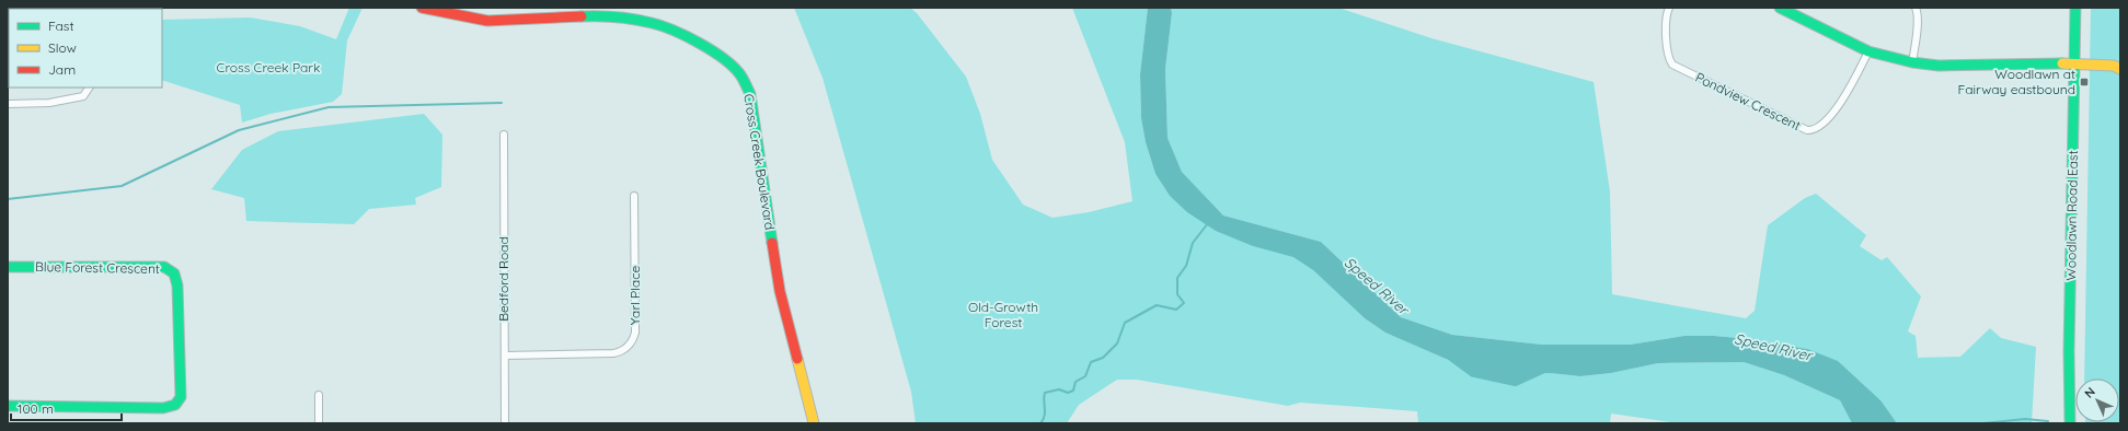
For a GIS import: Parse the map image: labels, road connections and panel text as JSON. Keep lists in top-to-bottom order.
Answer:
{
  "streets": {
    "street": [
      "Pondview Crescent",
      "Cross Creek Boulevard",
      "Woodlawn Road East",
      "Blue Forest Crescent",
      "Bedford Road",
      "Yarl Place"
    ]
  },
  "crossings": [
    ["Bedford Road", "Yarl Place"]
  ],
  "water": ["Speed River"],
  "parks": ["Cross Creek Park", "Old-Growth Forest"],
  "places": {
    "transit": ["Woodlawn at Fairway eastbound"]
  },
  "legend": ["Fast", "Slow", "Jam"],
  "scale_bar": "100 m",
  "north": "top left"
}
